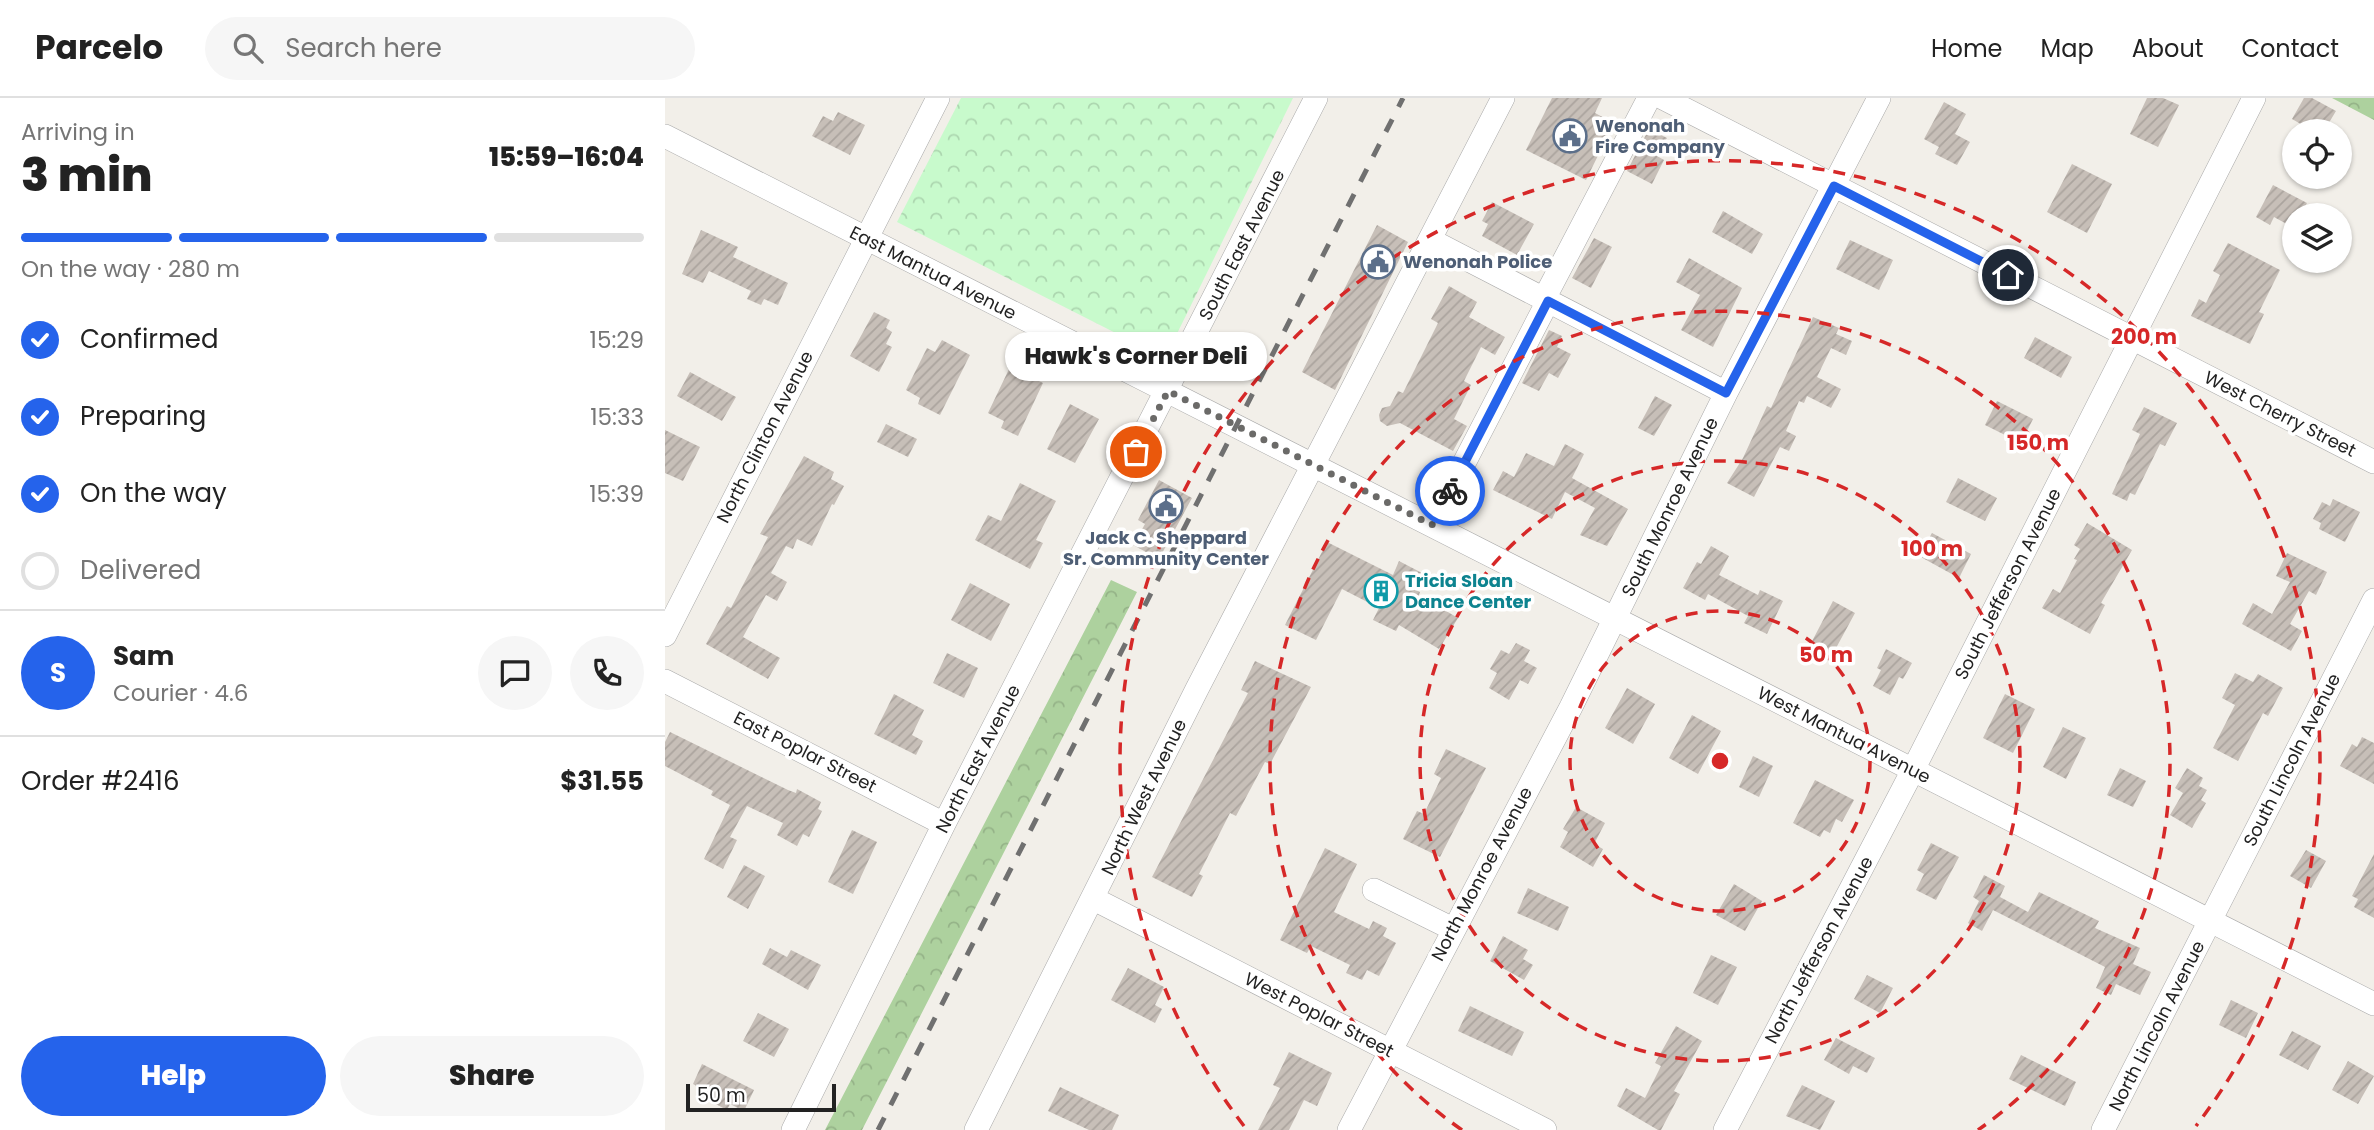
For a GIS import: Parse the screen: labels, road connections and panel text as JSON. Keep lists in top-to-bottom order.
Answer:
{
  "streets": {
    "street": [
      "South East Avenue",
      "East Mantua Avenue",
      "West Cherry Street",
      "North Clinton Avenue",
      "South Monroe Avenue",
      "South Jefferson Avenue",
      "West Mantua Avenue",
      "East Poplar Street",
      "North East Avenue",
      "South Lincoln Avenue",
      "North West Avenue",
      "North Monroe Avenue",
      "North Jefferson Avenue",
      "West Poplar Street",
      "North Lincoln Avenue"
    ]
  },
  "crossings": [
    ["South East Avenue", "East Mantua Avenue"],
    ["South East Avenue", "North East Avenue"],
    ["East Mantua Avenue", "North Clinton Avenue"],
    ["East Mantua Avenue", "West Mantua Avenue"],
    ["East Mantua Avenue", "North East Avenue"],
    ["East Mantua Avenue", "North West Avenue"],
    ["West Cherry Street", "South Monroe Avenue"],
    ["West Cherry Street", "South Jefferson Avenue"],
    ["South Monroe Avenue", "West Mantua Avenue"],
    ["South Monroe Avenue", "North Monroe Avenue"],
    ["South Jefferson Avenue", "West Mantua Avenue"],
    ["South Jefferson Avenue", "North Jefferson Avenue"],
    ["West Mantua Avenue", "South Lincoln Avenue"],
    ["West Mantua Avenue", "North West Avenue"],
    ["West Mantua Avenue", "North Monroe Avenue"],
    ["West Mantua Avenue", "North Jefferson Avenue"],
    ["West Mantua Avenue", "North Lincoln Avenue"],
    ["East Poplar Street", "North East Avenue"],
    ["South Lincoln Avenue", "North Lincoln Avenue"],
    ["North West Avenue", "West Poplar Street"],
    ["North Monroe Avenue", "West Poplar Street"]
  ],
  "places": {
    "public building": ["Wenonah Fire Company", "Wenonah Police", "Jack C. Sheppard Sr. Community Center"],
    "other": ["Hawk's Corner Deli"],
    "building": ["Tricia Sloan Dance Center"]
  },
  "scale_bar": "50 m",
  "page": {
    "header": "Parcelo",
    "search": "Search here",
    "nav": [
      "Home",
      "Map",
      "About",
      "Contact"
    ],
    "heading": ["3 min", "Arriving in", "15:59–16:04"],
    "panel": [
      "Sam",
      "Courier · 4.6",
      "Order #2416",
      "$31.55"
    ],
    "bar": "On the way · 280 m",
    "list": [
      ["Confirmed", "15:29"],
      ["Preparing", "15:33"],
      ["On the way", "15:39"],
      "Delivered"
    ],
    "bubble": "Hawk's Corner Deli",
    "round": "S",
    "buttons": ["Help", "Share"],
    "scale": "50 m"
  },
  "rings": [
    "200 m",
    "150 m",
    "100 m",
    "50 m"
  ]
}
